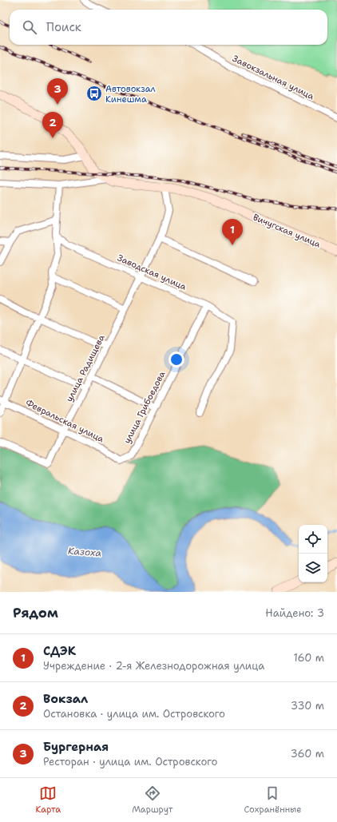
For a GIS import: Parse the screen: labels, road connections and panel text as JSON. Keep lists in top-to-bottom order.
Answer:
{
  "streets": {
    "main road": ["Вичугская улица"],
    "street": [
      "Завокзальная улица",
      "Заводская улица",
      "улица Радищева",
      "улица Грибоедова",
      "Февральская улица"
    ]
  },
  "crossings": [
    ["Заводская улица", "улица Радищева"],
    ["Заводская улица", "улица Грибоедова"],
    ["улица Радищева", "Февральская улица"],
    ["улица Грибоедова", "Февральская улица"]
  ],
  "water": ["Казоха"],
  "places": {
    "bus stop": ["Автовокзал Кинешма"]
  },
  "page": {
    "search": "Поиск",
    "pins": ["3", "2", "1"],
    "heading": ["Рядом", "Найдено: 3"],
    "list": [
      {
        "mark": "1",
        "name": "СДЭК",
        "note": "Учреждение · 2-я Железнодорожная улица",
        "value": "160 m"
      },
      {
        "mark": "2",
        "name": "Вокзал",
        "note": "Остановка · улица им. Островского",
        "value": "330 m"
      },
      {
        "mark": "3",
        "name": "Бургерная",
        "note": "Ресторан · улица им. Островского",
        "value": "360 m"
      }
    ],
    "nav": ["Карта", "Маршрут", "Сохранённые"]
  }
}
